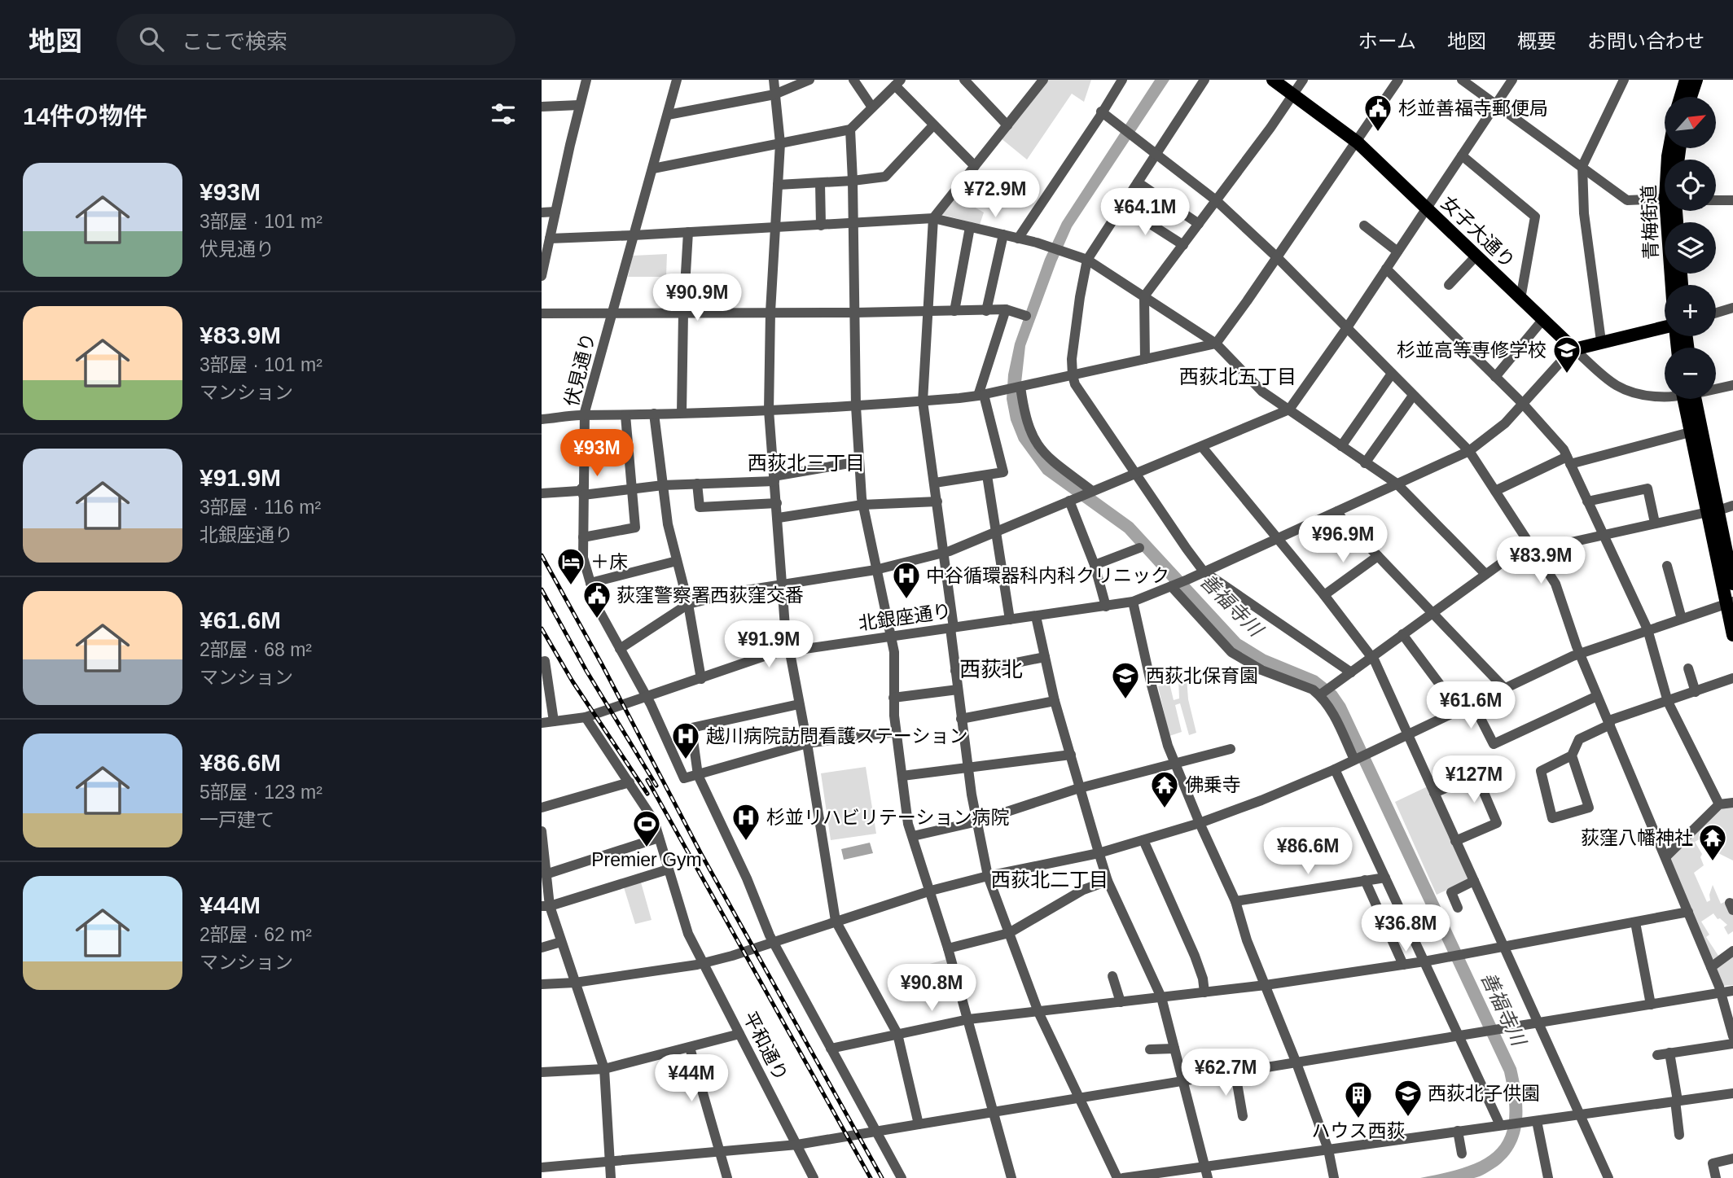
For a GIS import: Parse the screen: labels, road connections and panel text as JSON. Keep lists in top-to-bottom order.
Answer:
{
  "streets": {
    "main road": ["青梅街道", "女子大通り"],
    "street": ["伏見通り", "北銀座通り", "平和通り"]
  },
  "crossings": [
    ["女子大通り", "北銀座通り"],
    ["伏見通り", "北銀座通り"],
    ["北銀座通り", "平和通り"]
  ],
  "districts": [
    "西荻北五丁目",
    "西荻北三丁目",
    "西荻北",
    "西荻北二丁目"
  ],
  "water": ["善福寺川"],
  "places": {
    "public building": ["杉並善福寺郵便局", "荻窪警察署西荻窪交番"],
    "school or university": ["杉並高等専修学校", "西荻北保育園", "西荻北子供園"],
    "hotel": ["＋床"],
    "hospital": ["中谷循環器科内科クリニック", "越川病院訪問看護ステーション", "杉並リハビリテーション病院"],
    "temple": ["佛乗寺", "荻窪八幡神社"],
    "sports": ["Premier Gym"],
    "building": ["ハウス西荻"]
  },
  "north": "top right",
  "page": {
    "header": "地図",
    "search": "ここで検索",
    "nav": [
      "ホーム",
      "地図",
      "概要",
      "お問い合わせ"
    ],
    "heading": "14件の物件",
    "map_buttons": ["+", "−"],
    "list": [
      {
        "name": "¥93M",
        "note": "3部屋 · 101 m² · 伏見通り"
      },
      {
        "name": "¥83.9M",
        "note": "3部屋 · 101 m² · マンション"
      },
      {
        "name": "¥91.9M",
        "note": "3部屋 · 116 m² · 北銀座通り"
      },
      {
        "name": "¥61.6M",
        "note": "2部屋 · 68 m² · マンション"
      },
      {
        "name": "¥86.6M",
        "note": "5部屋 · 123 m² · 一戸建て"
      },
      {
        "name": "¥44M",
        "note": "2部屋 · 62 m² · マンション"
      }
    ],
    "price": [
      "¥72.9M",
      "¥64.1M",
      "¥90.9M",
      "¥93M",
      "¥96.9M",
      "¥83.9M",
      "¥91.9M",
      "¥61.6M",
      "¥127M",
      "¥86.6M",
      "¥36.8M",
      "¥90.8M",
      "¥62.7M",
      "¥44M"
    ]
  }
}
